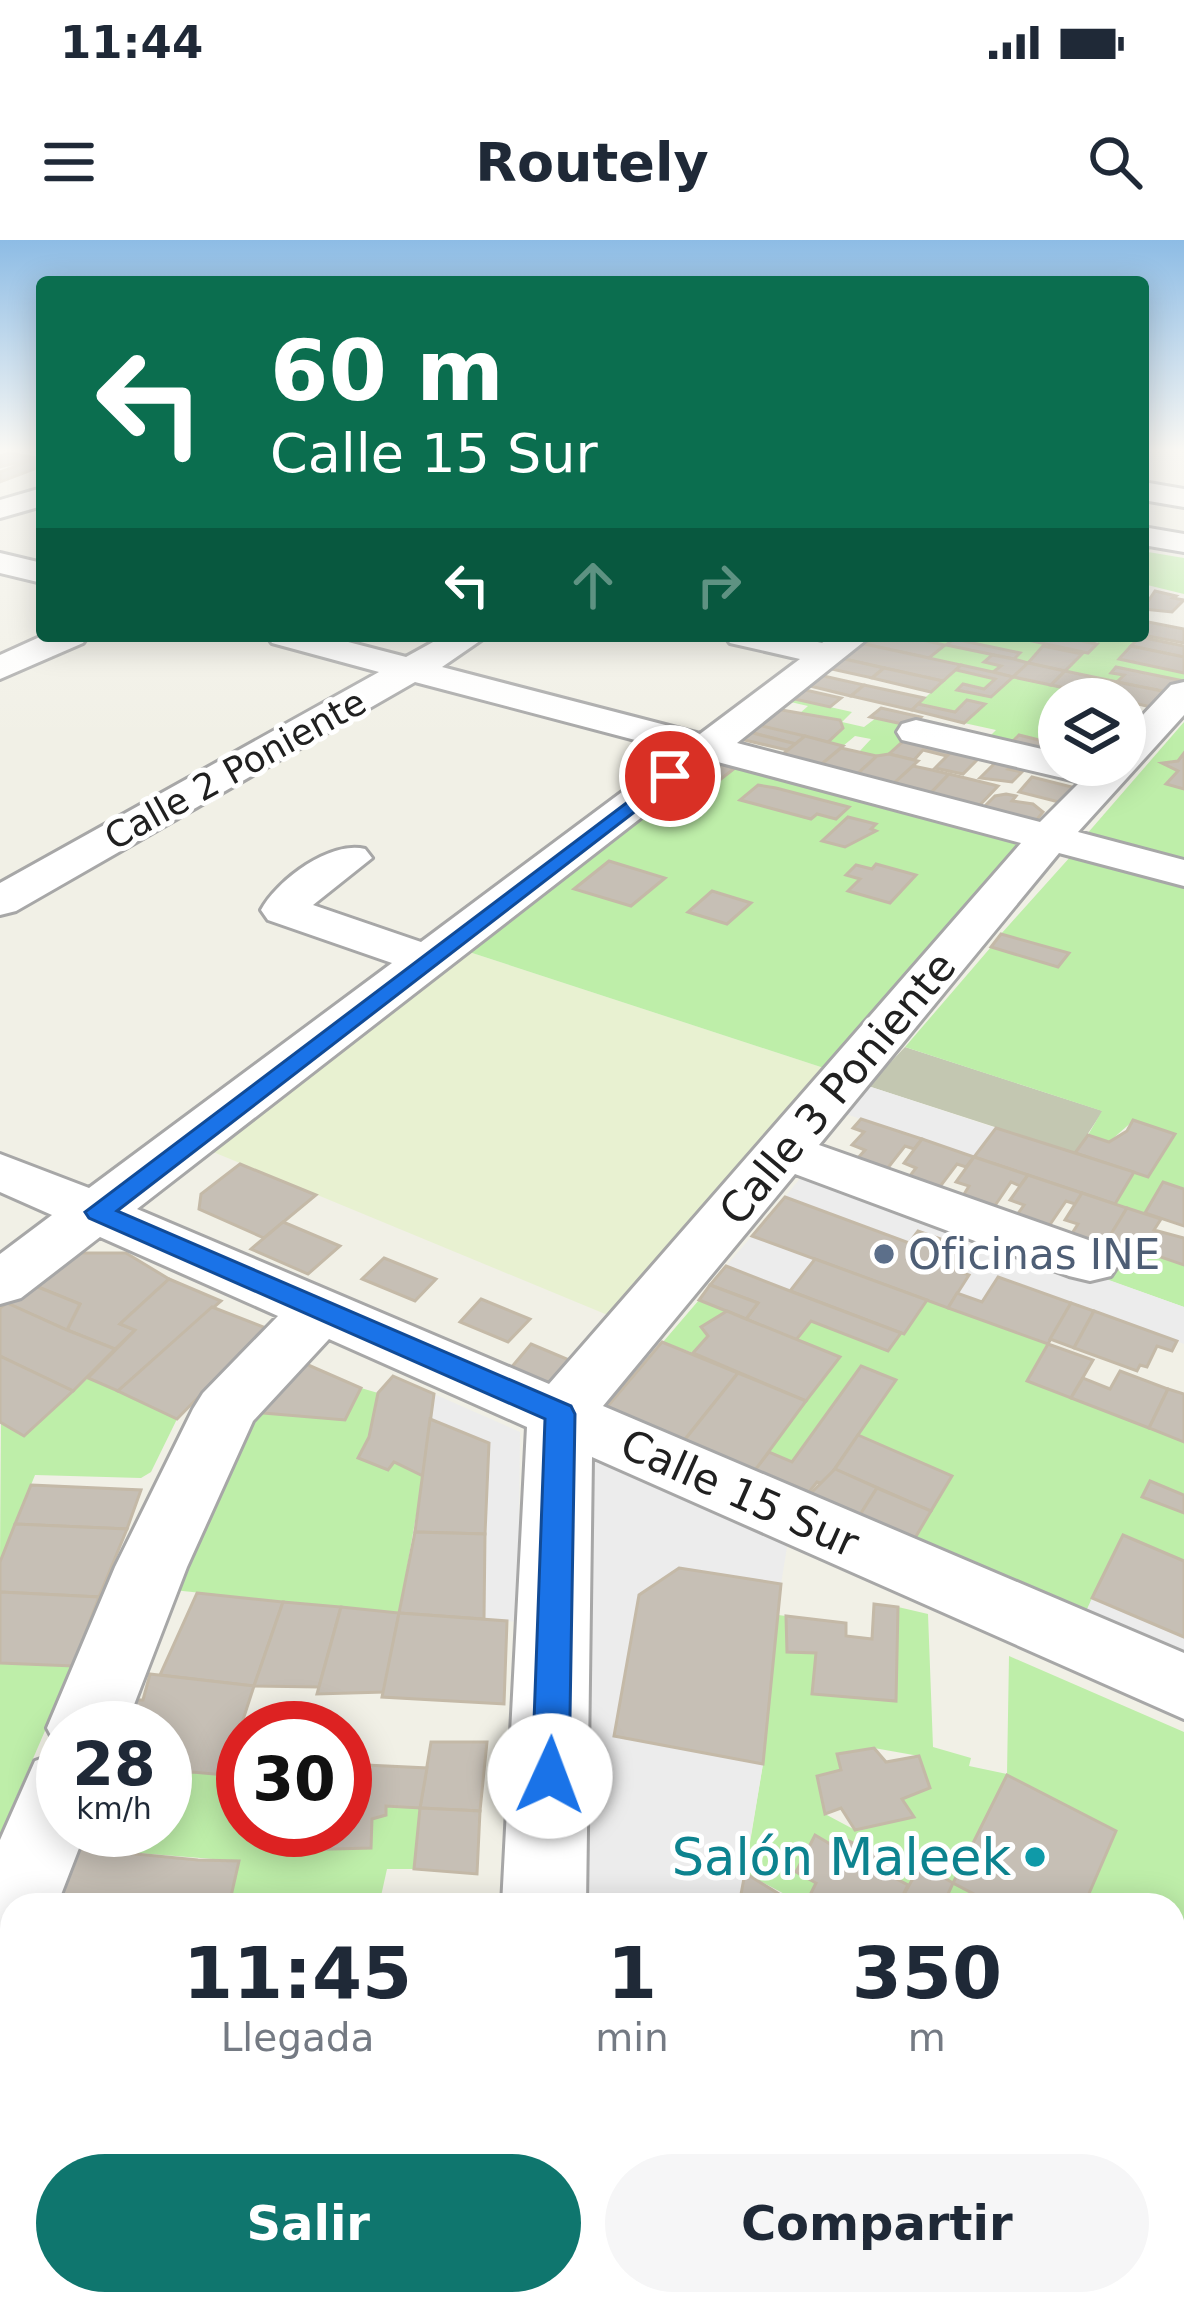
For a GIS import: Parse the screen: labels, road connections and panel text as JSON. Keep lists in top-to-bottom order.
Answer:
{
  "streets": {
    "street": ["Calle 2 Poniente", "Calle 3 Poniente", "Calle 15 Sur"]
  },
  "crossings": [
    ["Calle 3 Poniente", "Calle 15 Sur"]
  ],
  "places": ["Oficinas INE", "Salón Maleek"],
  "page": {
    "status": "11:44",
    "header": "Routely",
    "turn": ["60 m", "Calle 15 Sur"],
    "speed": "28 km/h",
    "limit": "30",
    "eta": [
      "11:45",
      "Llegada",
      "1",
      "min",
      "350",
      "m"
    ],
    "buttons": ["Salir", "Compartir"]
  }
}
